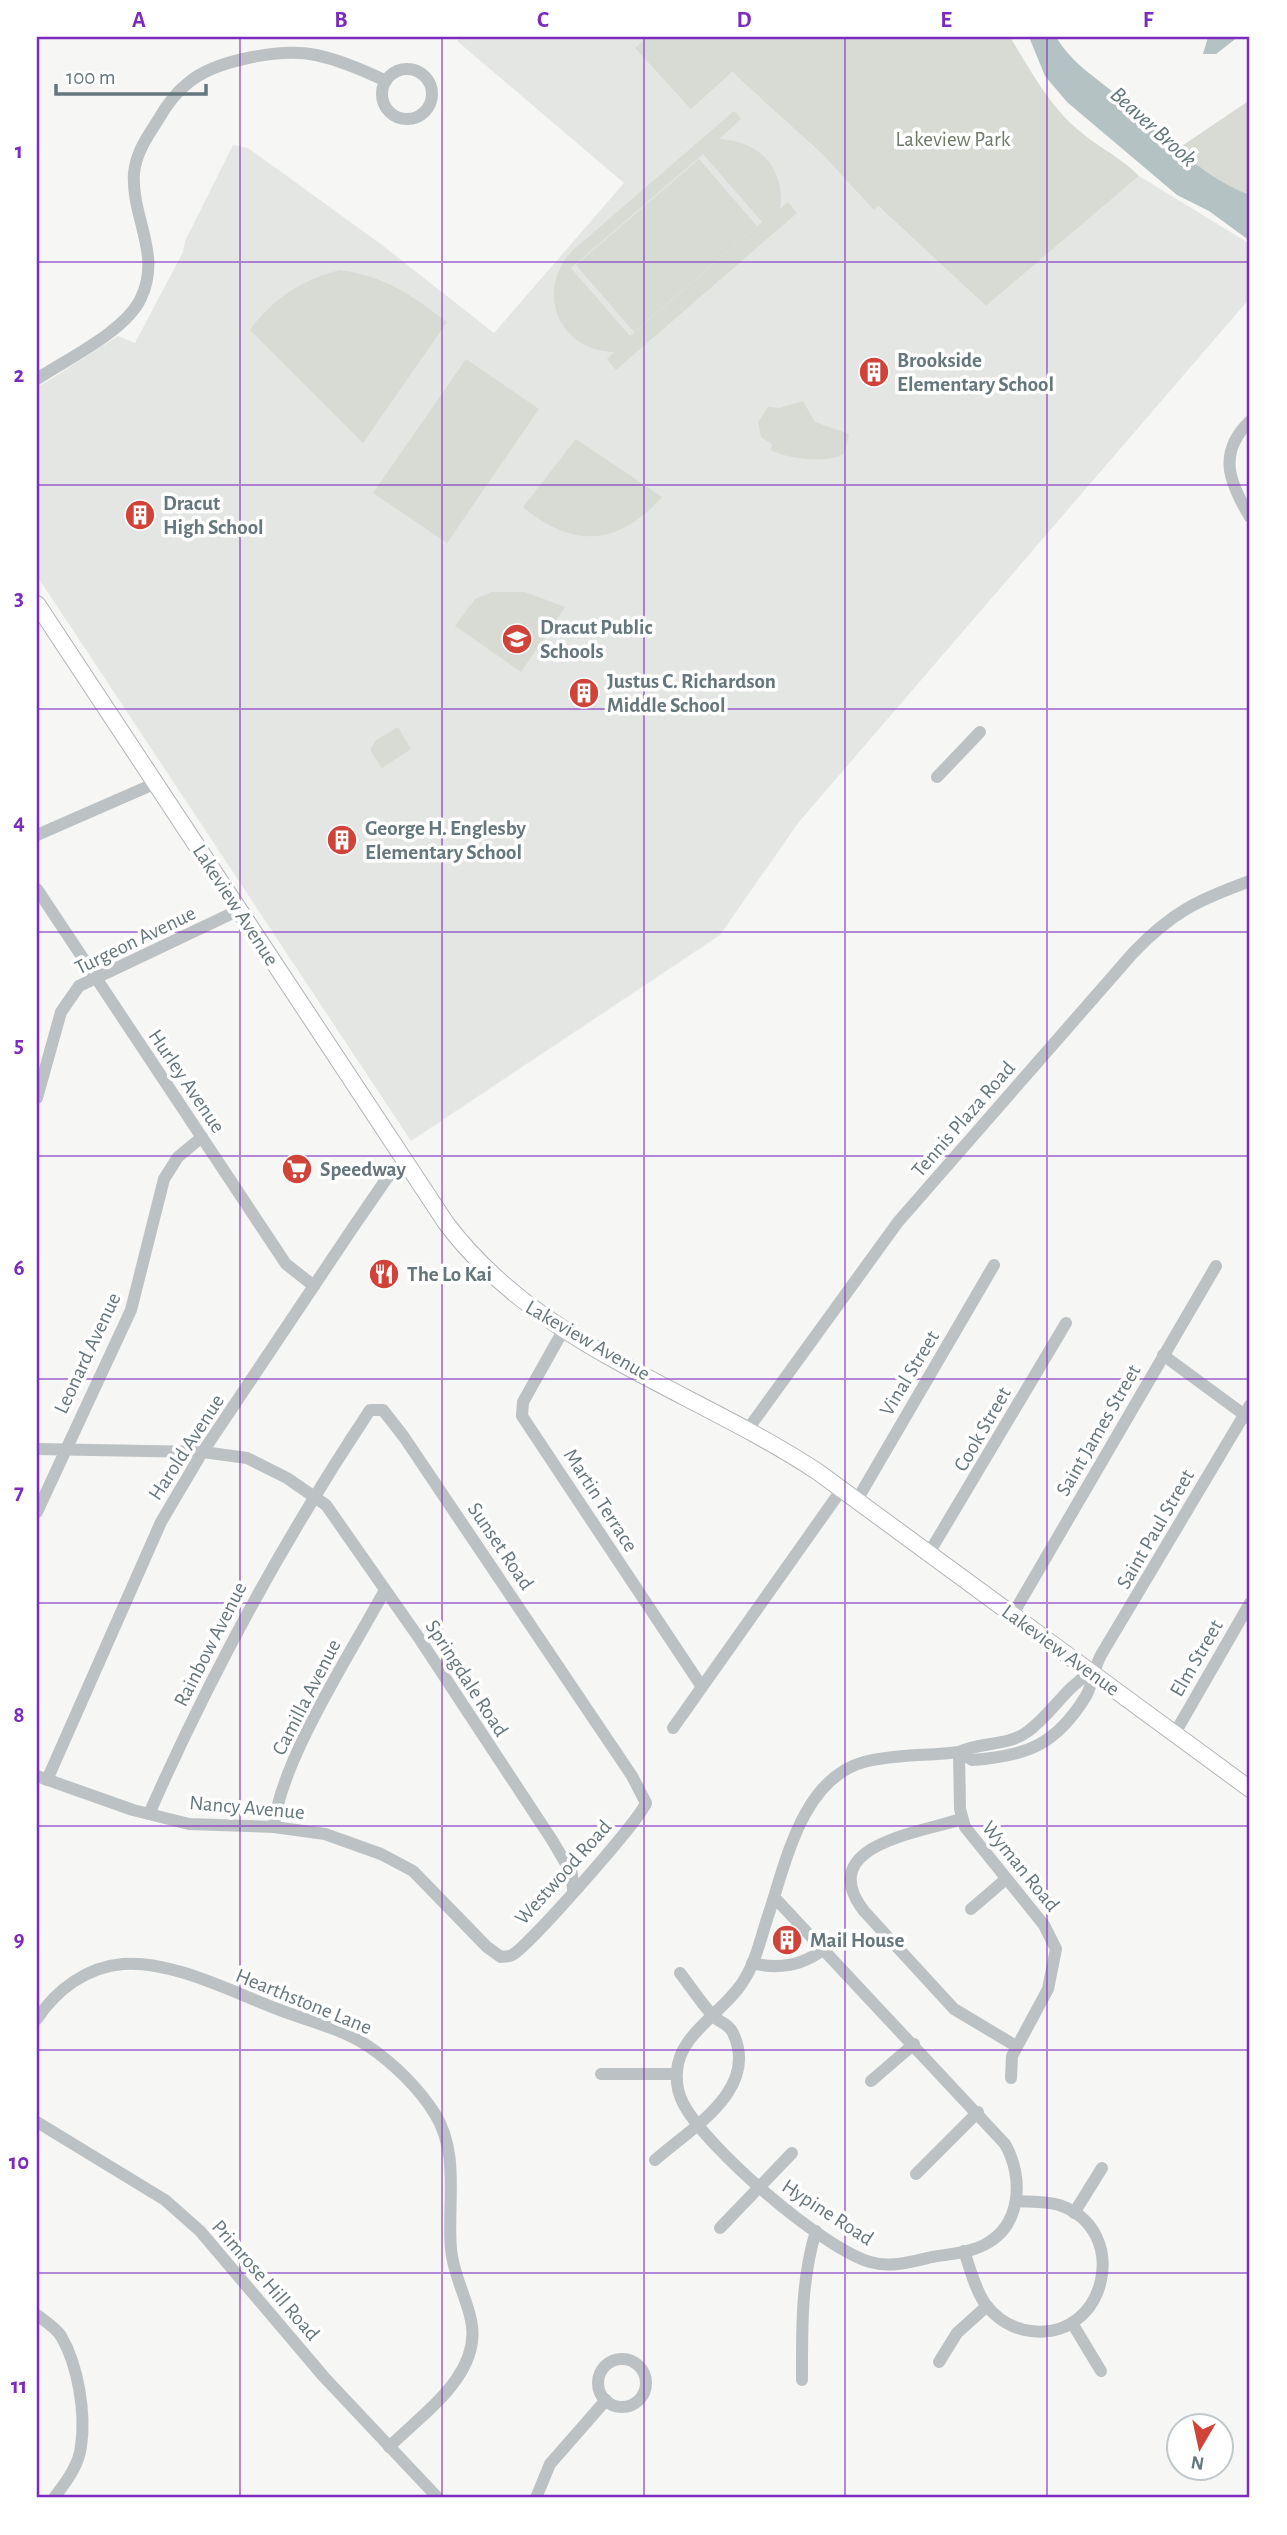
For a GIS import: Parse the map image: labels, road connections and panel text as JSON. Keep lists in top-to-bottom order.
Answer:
{
  "streets": {
    "main road": ["Lakeview Avenue"],
    "street": [
      "Turgeon Avenue",
      "Hurley Avenue",
      "Tennis Plaza Road",
      "Leonard Avenue",
      "Vinal Street",
      "Cook Street",
      "Saint James Street",
      "Harold Avenue",
      "Martin Terrace",
      "Saint Paul Street",
      "Sunset Road",
      "Rainbow Avenue",
      "Elm Street",
      "Springdale Road",
      "Camilla Avenue",
      "Nancy Avenue",
      "Wyman Road",
      "Westwood Road",
      "Hearthstone Lane",
      "Hypine Road",
      "Primrose Hill Road"
    ]
  },
  "crossings": [
    ["Lakeview Avenue", "Turgeon Avenue"],
    ["Lakeview Avenue", "Tennis Plaza Road"],
    ["Lakeview Avenue", "Vinal Street"],
    ["Lakeview Avenue", "Cook Street"],
    ["Lakeview Avenue", "Saint James Street"],
    ["Lakeview Avenue", "Harold Avenue"],
    ["Lakeview Avenue", "Martin Terrace"],
    ["Lakeview Avenue", "Saint Paul Street"],
    ["Lakeview Avenue", "Elm Street"],
    ["Turgeon Avenue", "Hurley Avenue"],
    ["Hurley Avenue", "Leonard Avenue"],
    ["Hurley Avenue", "Harold Avenue"],
    ["Leonard Avenue", "Springdale Road"],
    ["Harold Avenue", "Springdale Road"],
    ["Harold Avenue", "Nancy Avenue"],
    ["Sunset Road", "Rainbow Avenue"],
    ["Sunset Road", "Springdale Road"],
    ["Sunset Road", "Westwood Road"],
    ["Rainbow Avenue", "Springdale Road"],
    ["Rainbow Avenue", "Nancy Avenue"],
    ["Springdale Road", "Camilla Avenue"],
    ["Springdale Road", "Westwood Road"],
    ["Camilla Avenue", "Nancy Avenue"],
    ["Nancy Avenue", "Westwood Road"],
    ["Hearthstone Lane", "Primrose Hill Road"]
  ],
  "water": ["Beaver Brook"],
  "parks": ["Lakeview Park"],
  "places": {
    "building": [
      "Brookside Elementary School",
      "Dracut High School",
      "Justus C. Richardson Middle School",
      "George H. Englesby Elementary School",
      "Mail House"
    ],
    "school or university": ["Dracut Public Schools"],
    "supermarket": ["Speedway"],
    "restaurant": ["The Lo Kai"]
  },
  "scale_bar": "100 m",
  "north": "bottom",
  "grid": {
    "columns": [
      "A",
      "B",
      "C",
      "D",
      "E",
      "F"
    ],
    "rows": [
      "1",
      "2",
      "3",
      "4",
      "5",
      "6",
      "7",
      "8",
      "9",
      "10",
      "11"
    ]
  }
}
